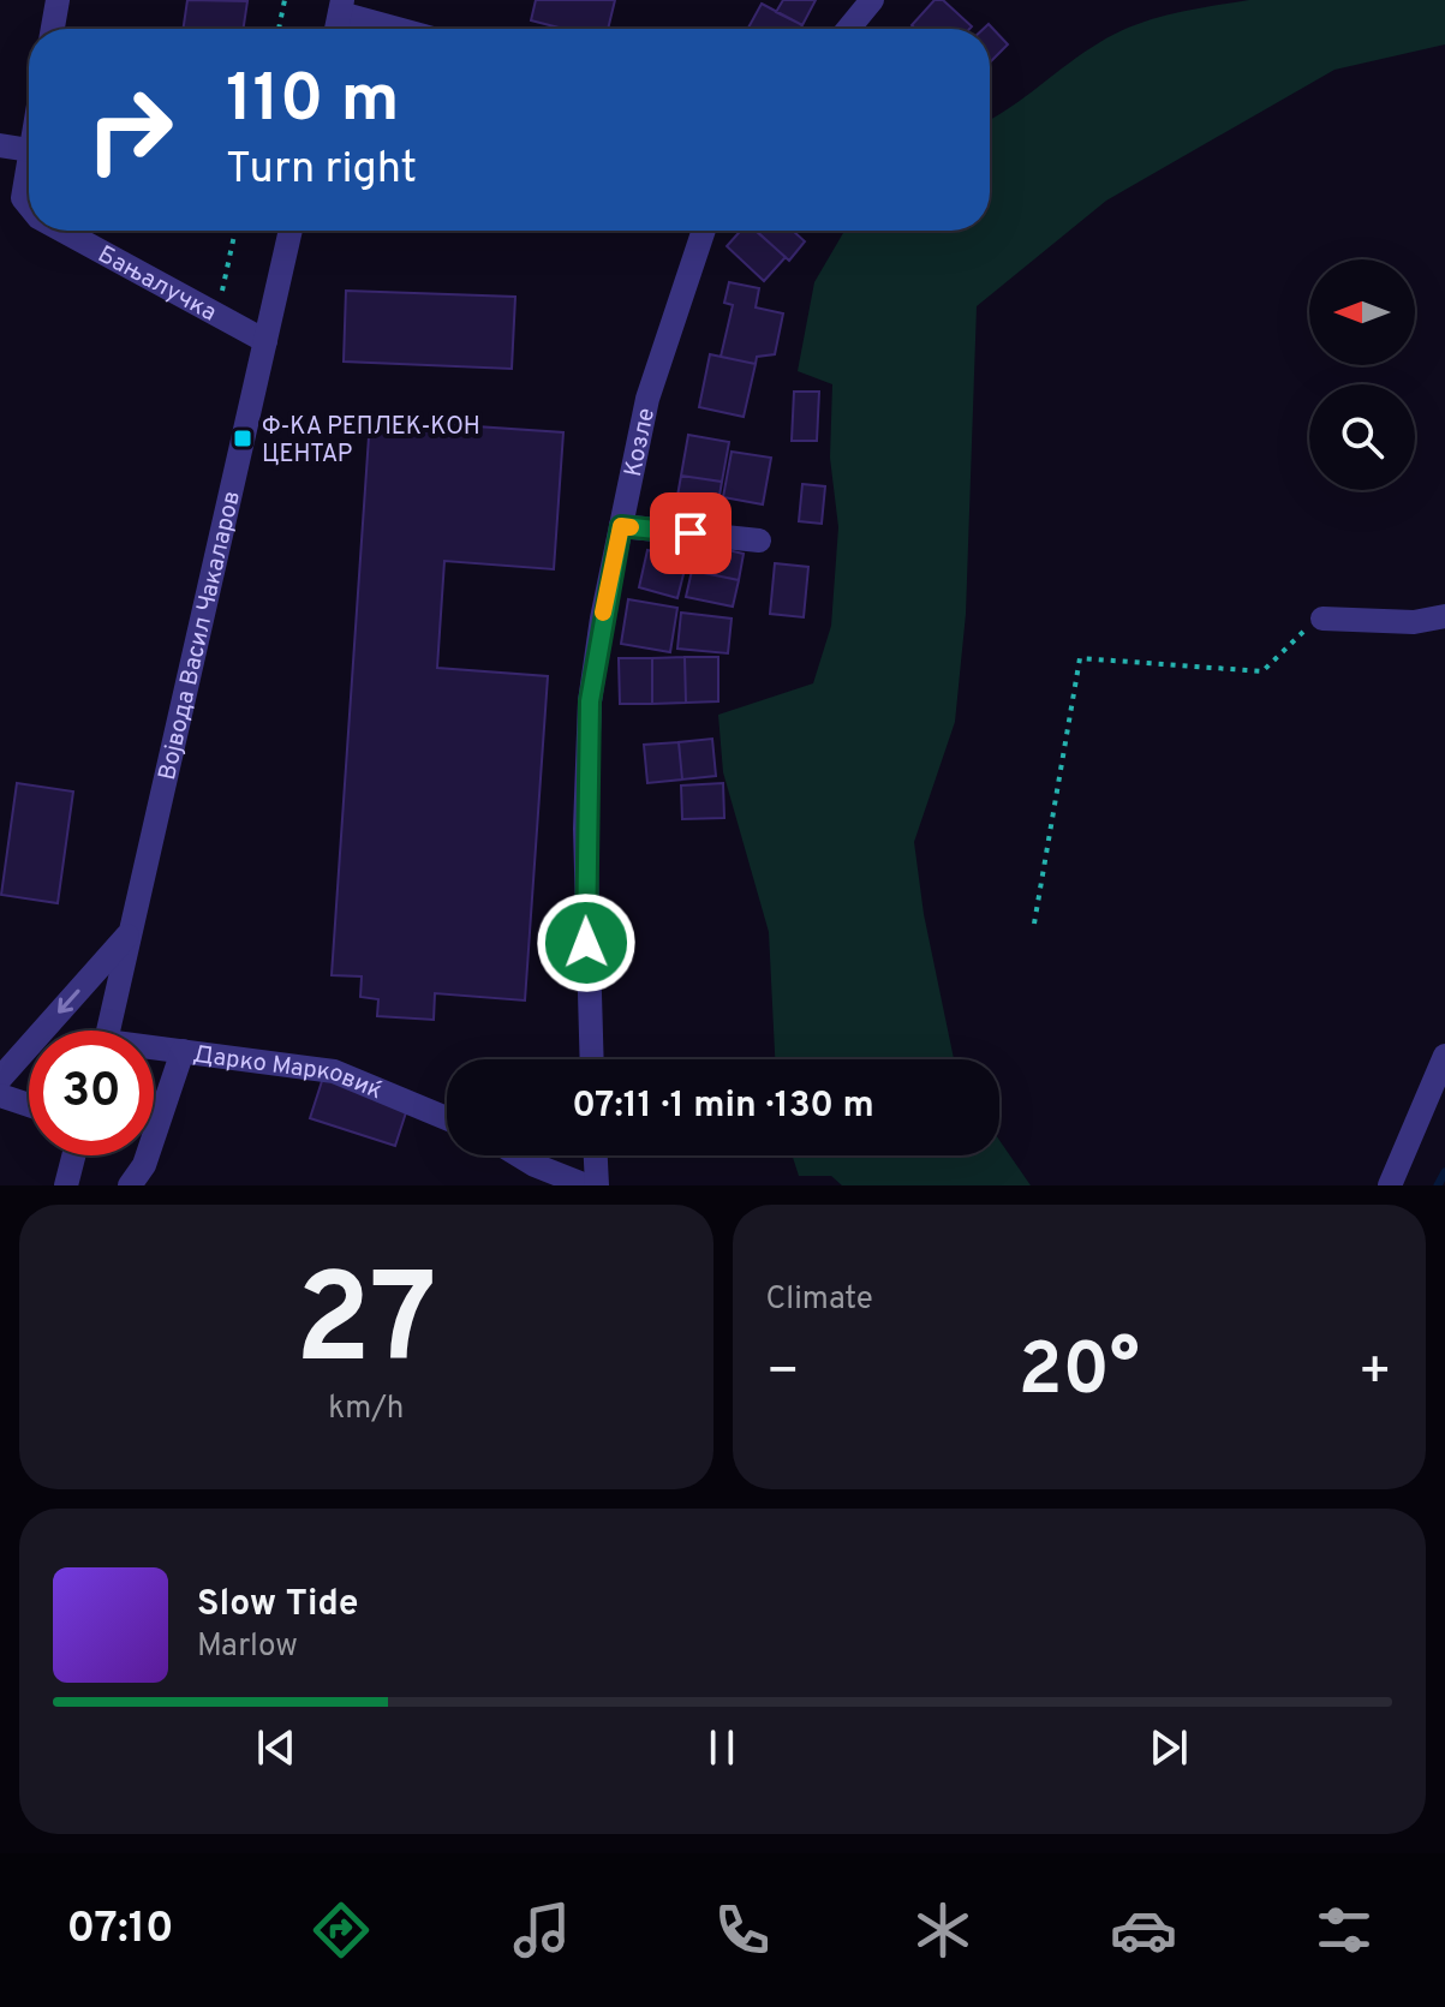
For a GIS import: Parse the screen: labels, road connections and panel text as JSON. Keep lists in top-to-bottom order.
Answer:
{
  "streets": {
    "street": [
      "Бањалучка",
      "Козле",
      "Војвода Васил Чакаларов",
      "Дарко Марковиќ"
    ]
  },
  "crossings": [
    ["Бањалучка", "Војвода Васил Чакаларов"]
  ],
  "places": {
    "transit": ["Ф-КА РЕПЛЕК-КОН ЦЕНТАР"]
  },
  "north": "left",
  "page": {
    "turn": ["110 m", "Turn right"],
    "limit": "30",
    "trip": "07:11 · 1 min · 130 m",
    "tile": [
      ["27", "km/h"],
      "Climate"
    ],
    "heat": ["−", "20°", "+"],
    "song": ["Slow Tide", "Marlow"],
    "tabs": "07:10"
  }
}
